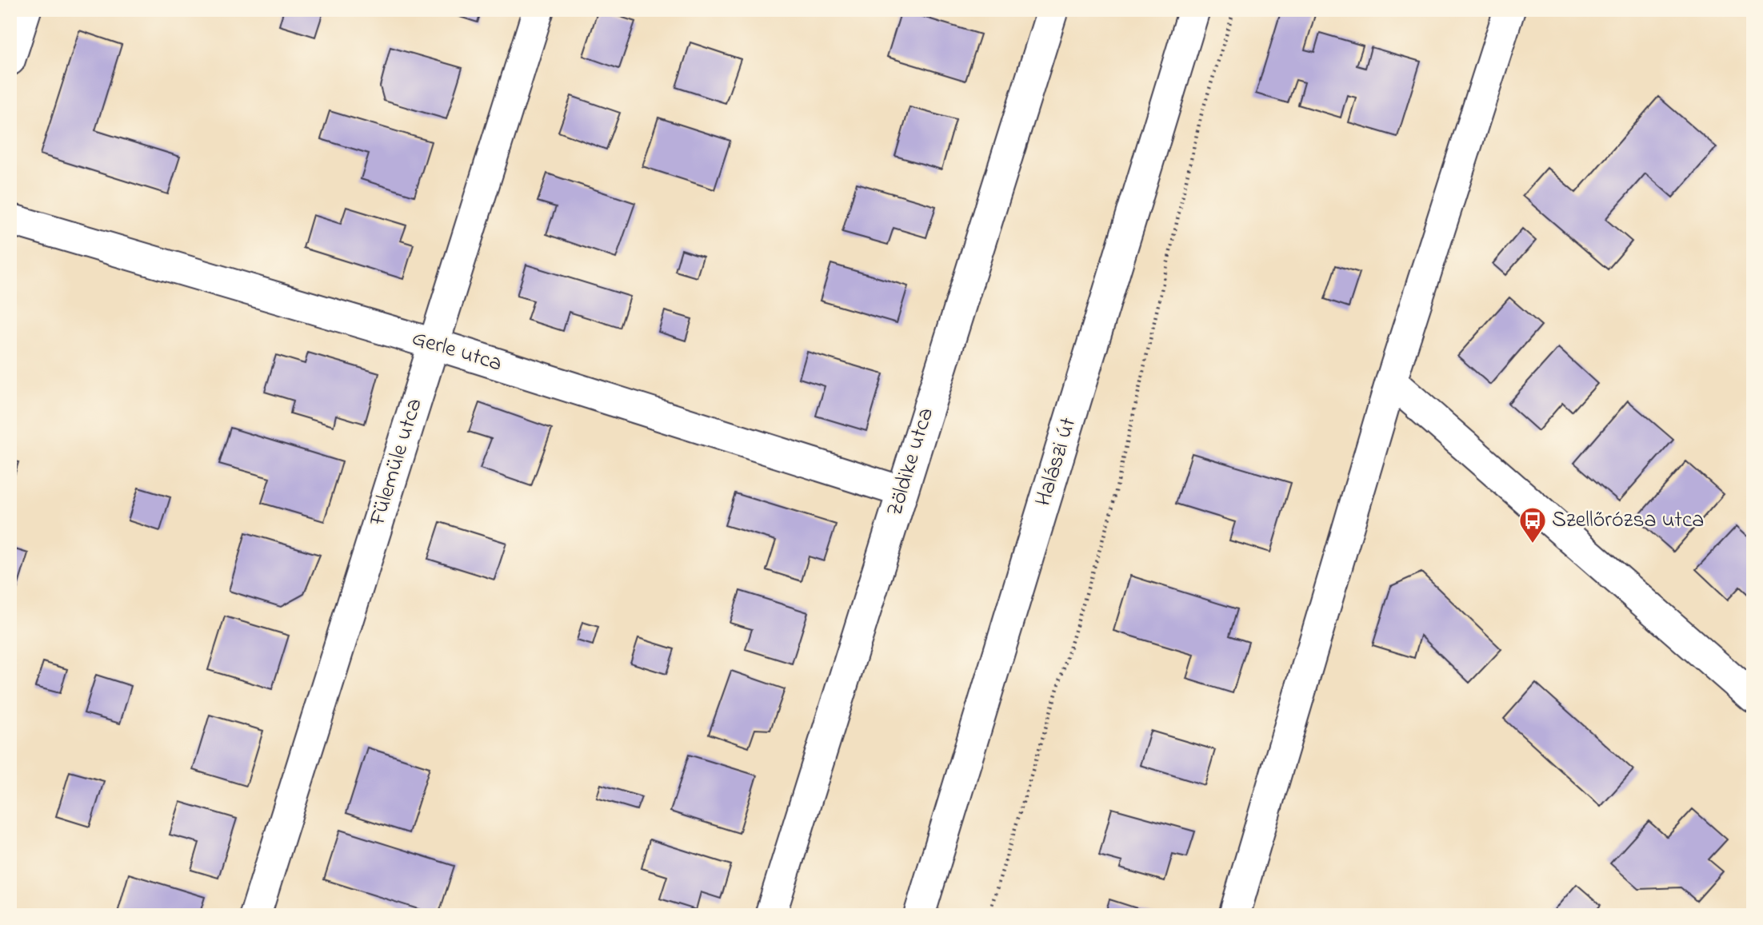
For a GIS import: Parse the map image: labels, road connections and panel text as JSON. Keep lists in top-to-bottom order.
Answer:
{
  "streets": {
    "street": [
      "Gerle utca",
      "Fülemüle utca",
      "Zöldike utca",
      "Halászi út"
    ]
  },
  "crossings": [
    ["Gerle utca", "Fülemüle utca"],
    ["Gerle utca", "Zöldike utca"]
  ],
  "places": {
    "bus stop": ["Szellőrózsa utca"]
  }
}
